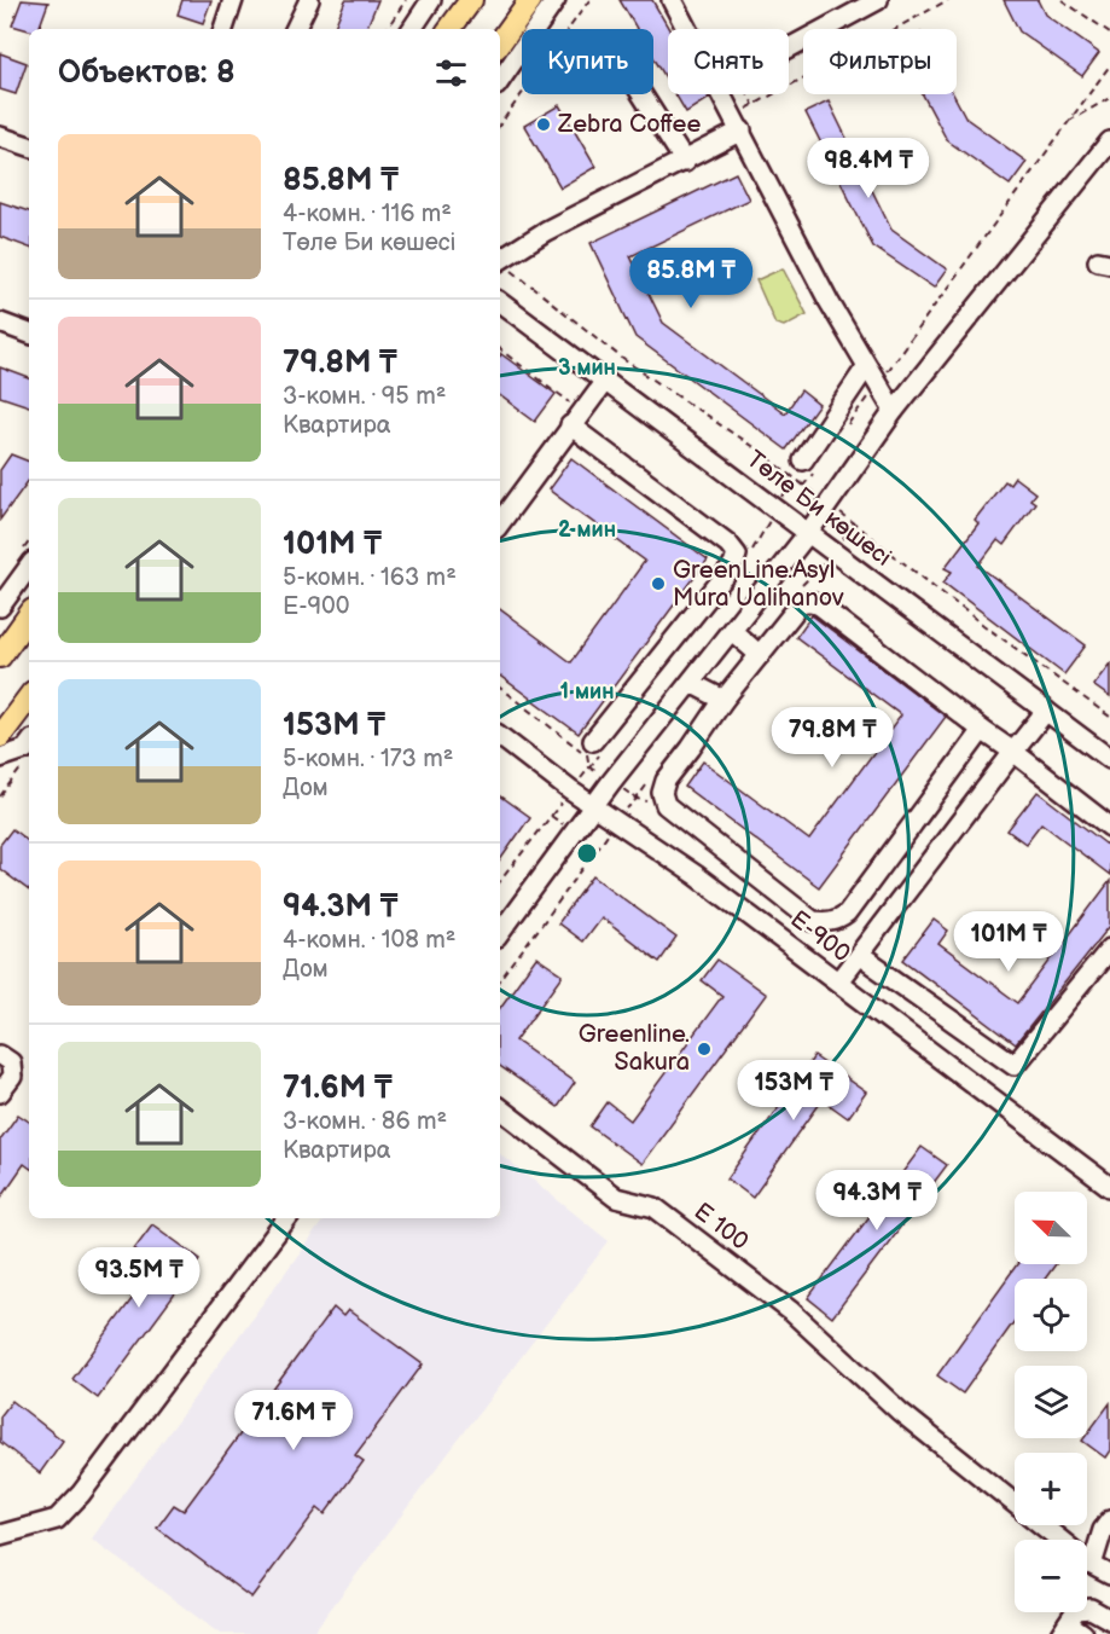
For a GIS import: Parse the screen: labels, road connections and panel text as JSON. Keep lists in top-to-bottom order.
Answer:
{
  "streets": {
    "street": ["Төле Би көшесі", "E-900", "E 100"]
  },
  "places": ["Zebra Coffee", "GreenLine.Asyl Mura Ualihanov", "Greenline. Sakura"],
  "north": "top left",
  "page": {
    "chip": ["Купить", "Снять", "Фильтры"],
    "heading": "Объектов: 8",
    "list": [
      {
        "name": "85.8M ₸",
        "note": "4-комн. · 116 m² · Төле Би көшесі"
      },
      {
        "name": "79.8M ₸",
        "note": "3-комн. · 95 m² · Квартира"
      },
      {
        "name": "101M ₸",
        "note": "5-комн. · 163 m² · E-900"
      },
      {
        "name": "153M ₸",
        "note": "5-комн. · 173 m² · Дом"
      },
      {
        "name": "94.3M ₸",
        "note": "4-комн. · 108 m² · Дом"
      },
      {
        "name": "71.6M ₸",
        "note": "3-комн. · 86 m² · Квартира"
      }
    ],
    "price": [
      "98.4M ₸",
      "85.8M ₸",
      "79.8M ₸",
      "101M ₸",
      "153M ₸",
      "94.3M ₸",
      "93.5M ₸",
      "71.6M ₸"
    ],
    "map_buttons": ["+", "−"]
  },
  "rings": ["3 мин", "2 мин", "1 мин"]
}
